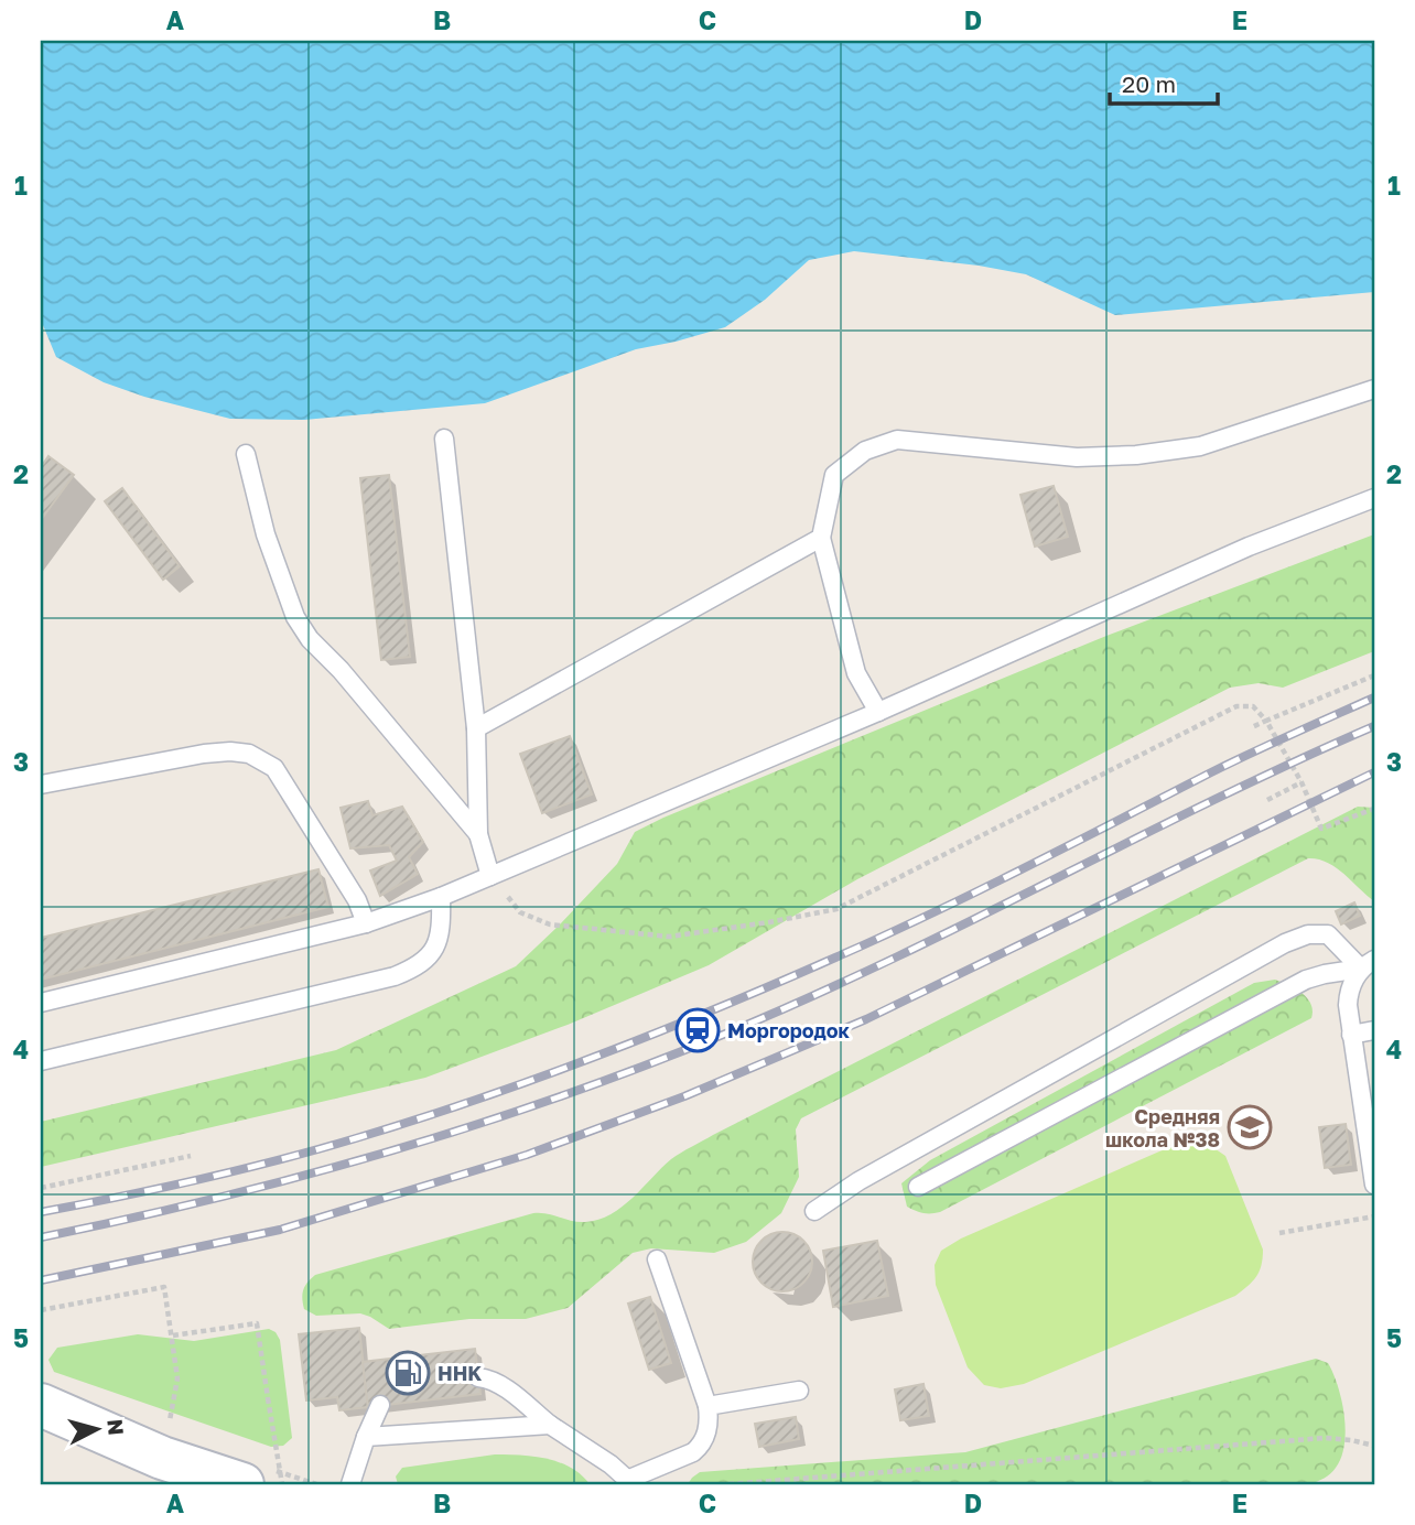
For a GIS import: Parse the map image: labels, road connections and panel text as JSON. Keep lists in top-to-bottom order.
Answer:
{
  "places": {
    "station": ["Моргородок"],
    "school or university": ["Средняя школа №38"],
    "fuel station": ["HHK"]
  },
  "scale_bar": "20 m",
  "north": "right",
  "grid": {
    "columns": [
      "A",
      "B",
      "C",
      "D",
      "E"
    ],
    "rows": [
      "1",
      "2",
      "3",
      "4",
      "5"
    ]
  }
}
